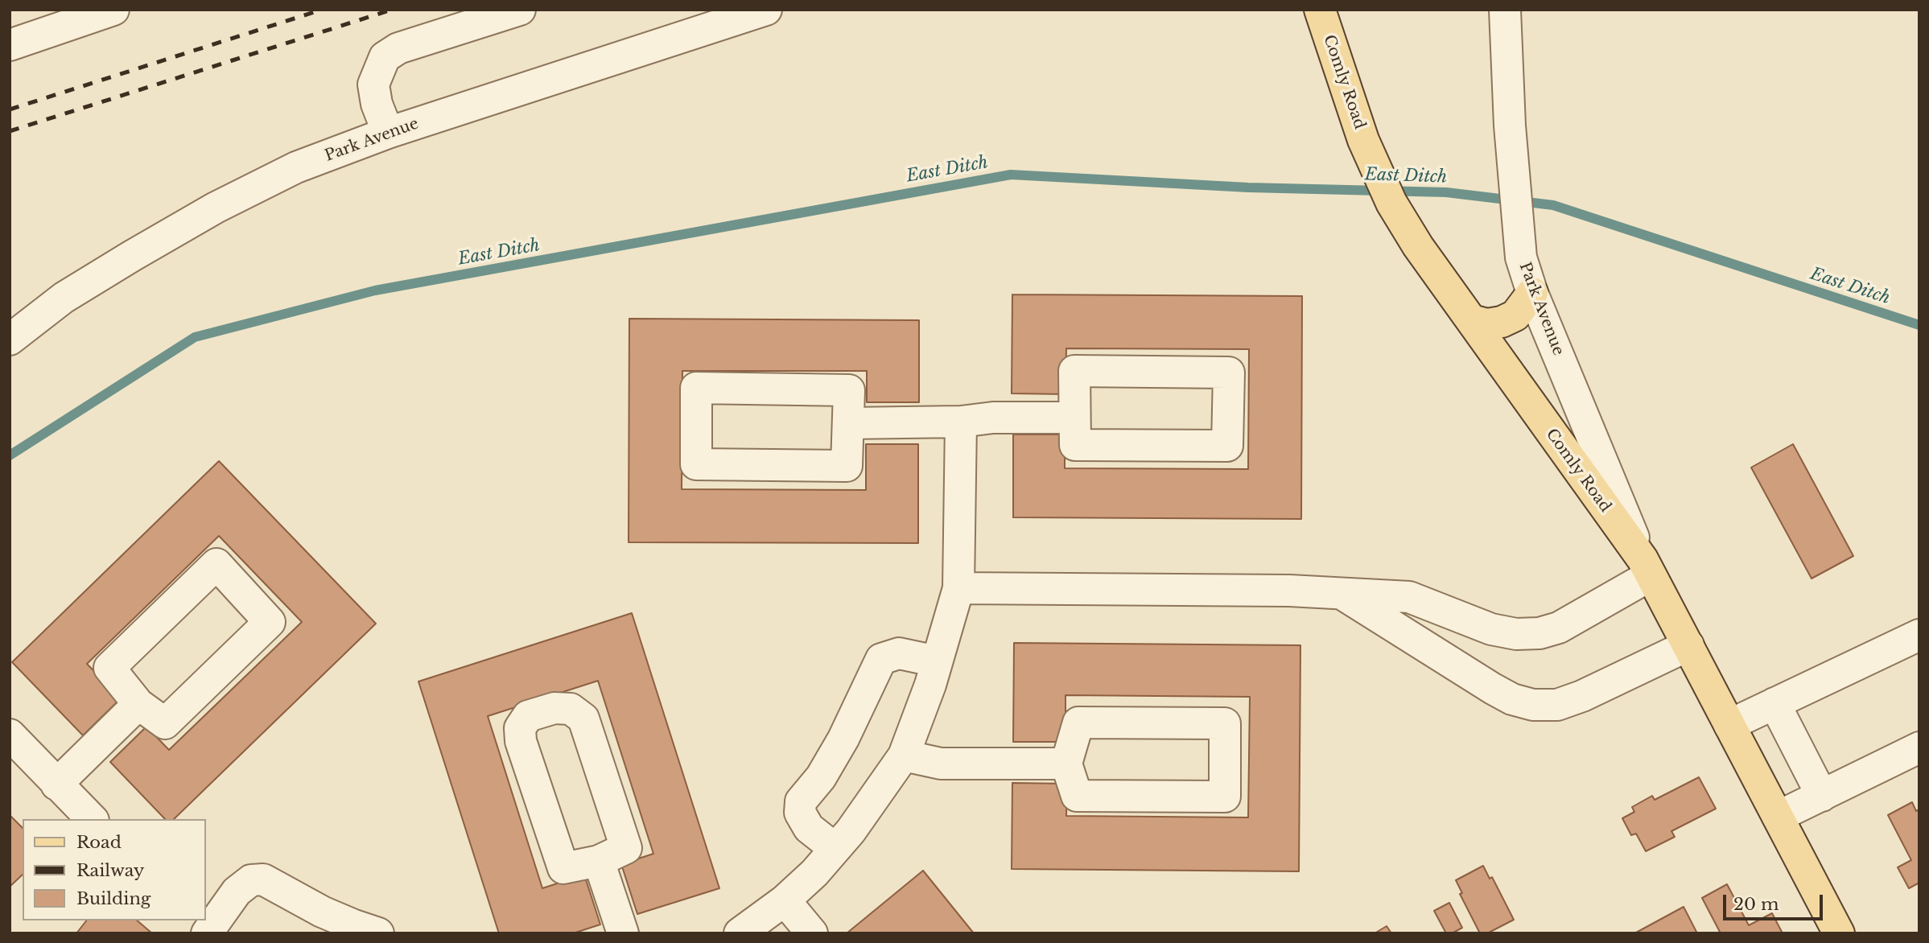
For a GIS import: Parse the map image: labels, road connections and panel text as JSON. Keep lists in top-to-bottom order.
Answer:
{
  "streets": {
    "main road": ["Comly Road"],
    "street": ["Park Avenue"]
  },
  "crossings": [
    ["Comly Road", "Park Avenue"]
  ],
  "water": ["East Ditch"],
  "legend": ["Road", "Railway", "Building"],
  "scale_bar": "20 m"
}
